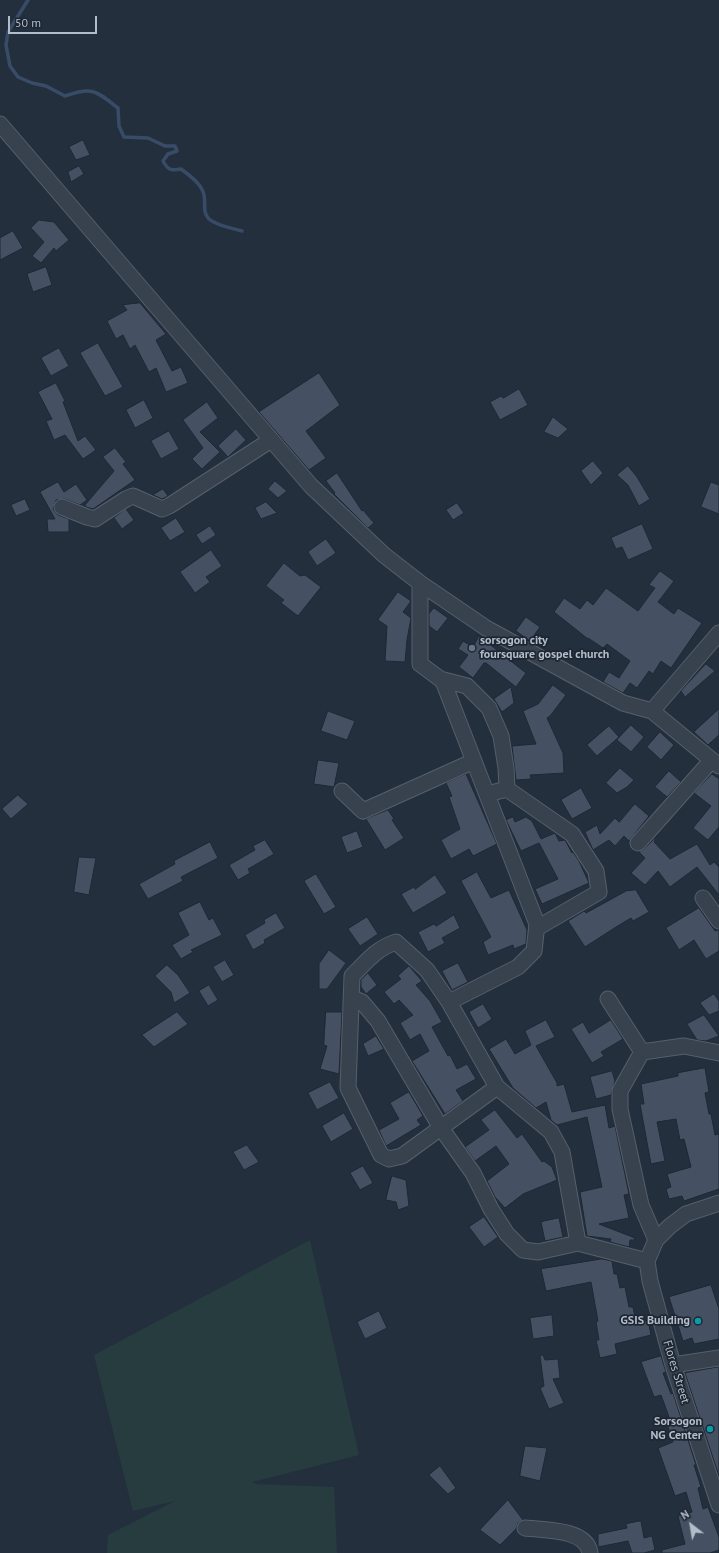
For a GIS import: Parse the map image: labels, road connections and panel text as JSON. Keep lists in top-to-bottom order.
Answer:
{
  "streets": {
    "street": ["Flores Street"]
  },
  "places": ["sorsogon city foursquare gospel church", "GSIS Building", "Sorsogon NG Center"],
  "scale_bar": "50 m",
  "north": "top left"
}
